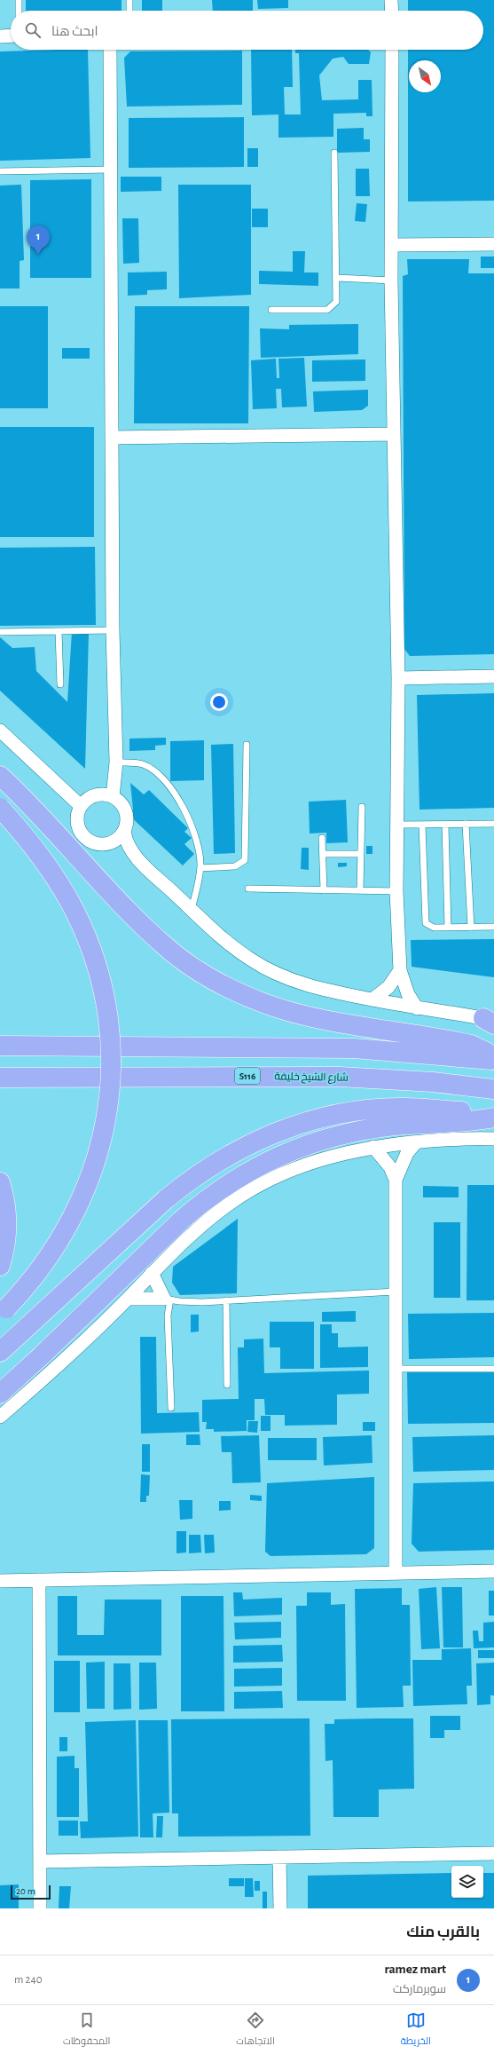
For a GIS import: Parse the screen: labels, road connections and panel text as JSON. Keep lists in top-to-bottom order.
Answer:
{
  "streets": {
    "highway": ["S116", "شارع الشيخ خليفة"]
  },
  "scale_bar": "20 m",
  "north": "bottom right",
  "page": {
    "search": "ابحث هنا",
    "pins": "1",
    "scale": "20 m",
    "heading": "بالقرب منك",
    "list": [
      {
        "mark": "1",
        "name": "ramez mart",
        "note": "سوبرماركت",
        "value": "240 m"
      }
    ],
    "nav": ["الخريطة", "الاتجاهات", "المحفوظات"]
  }
}
